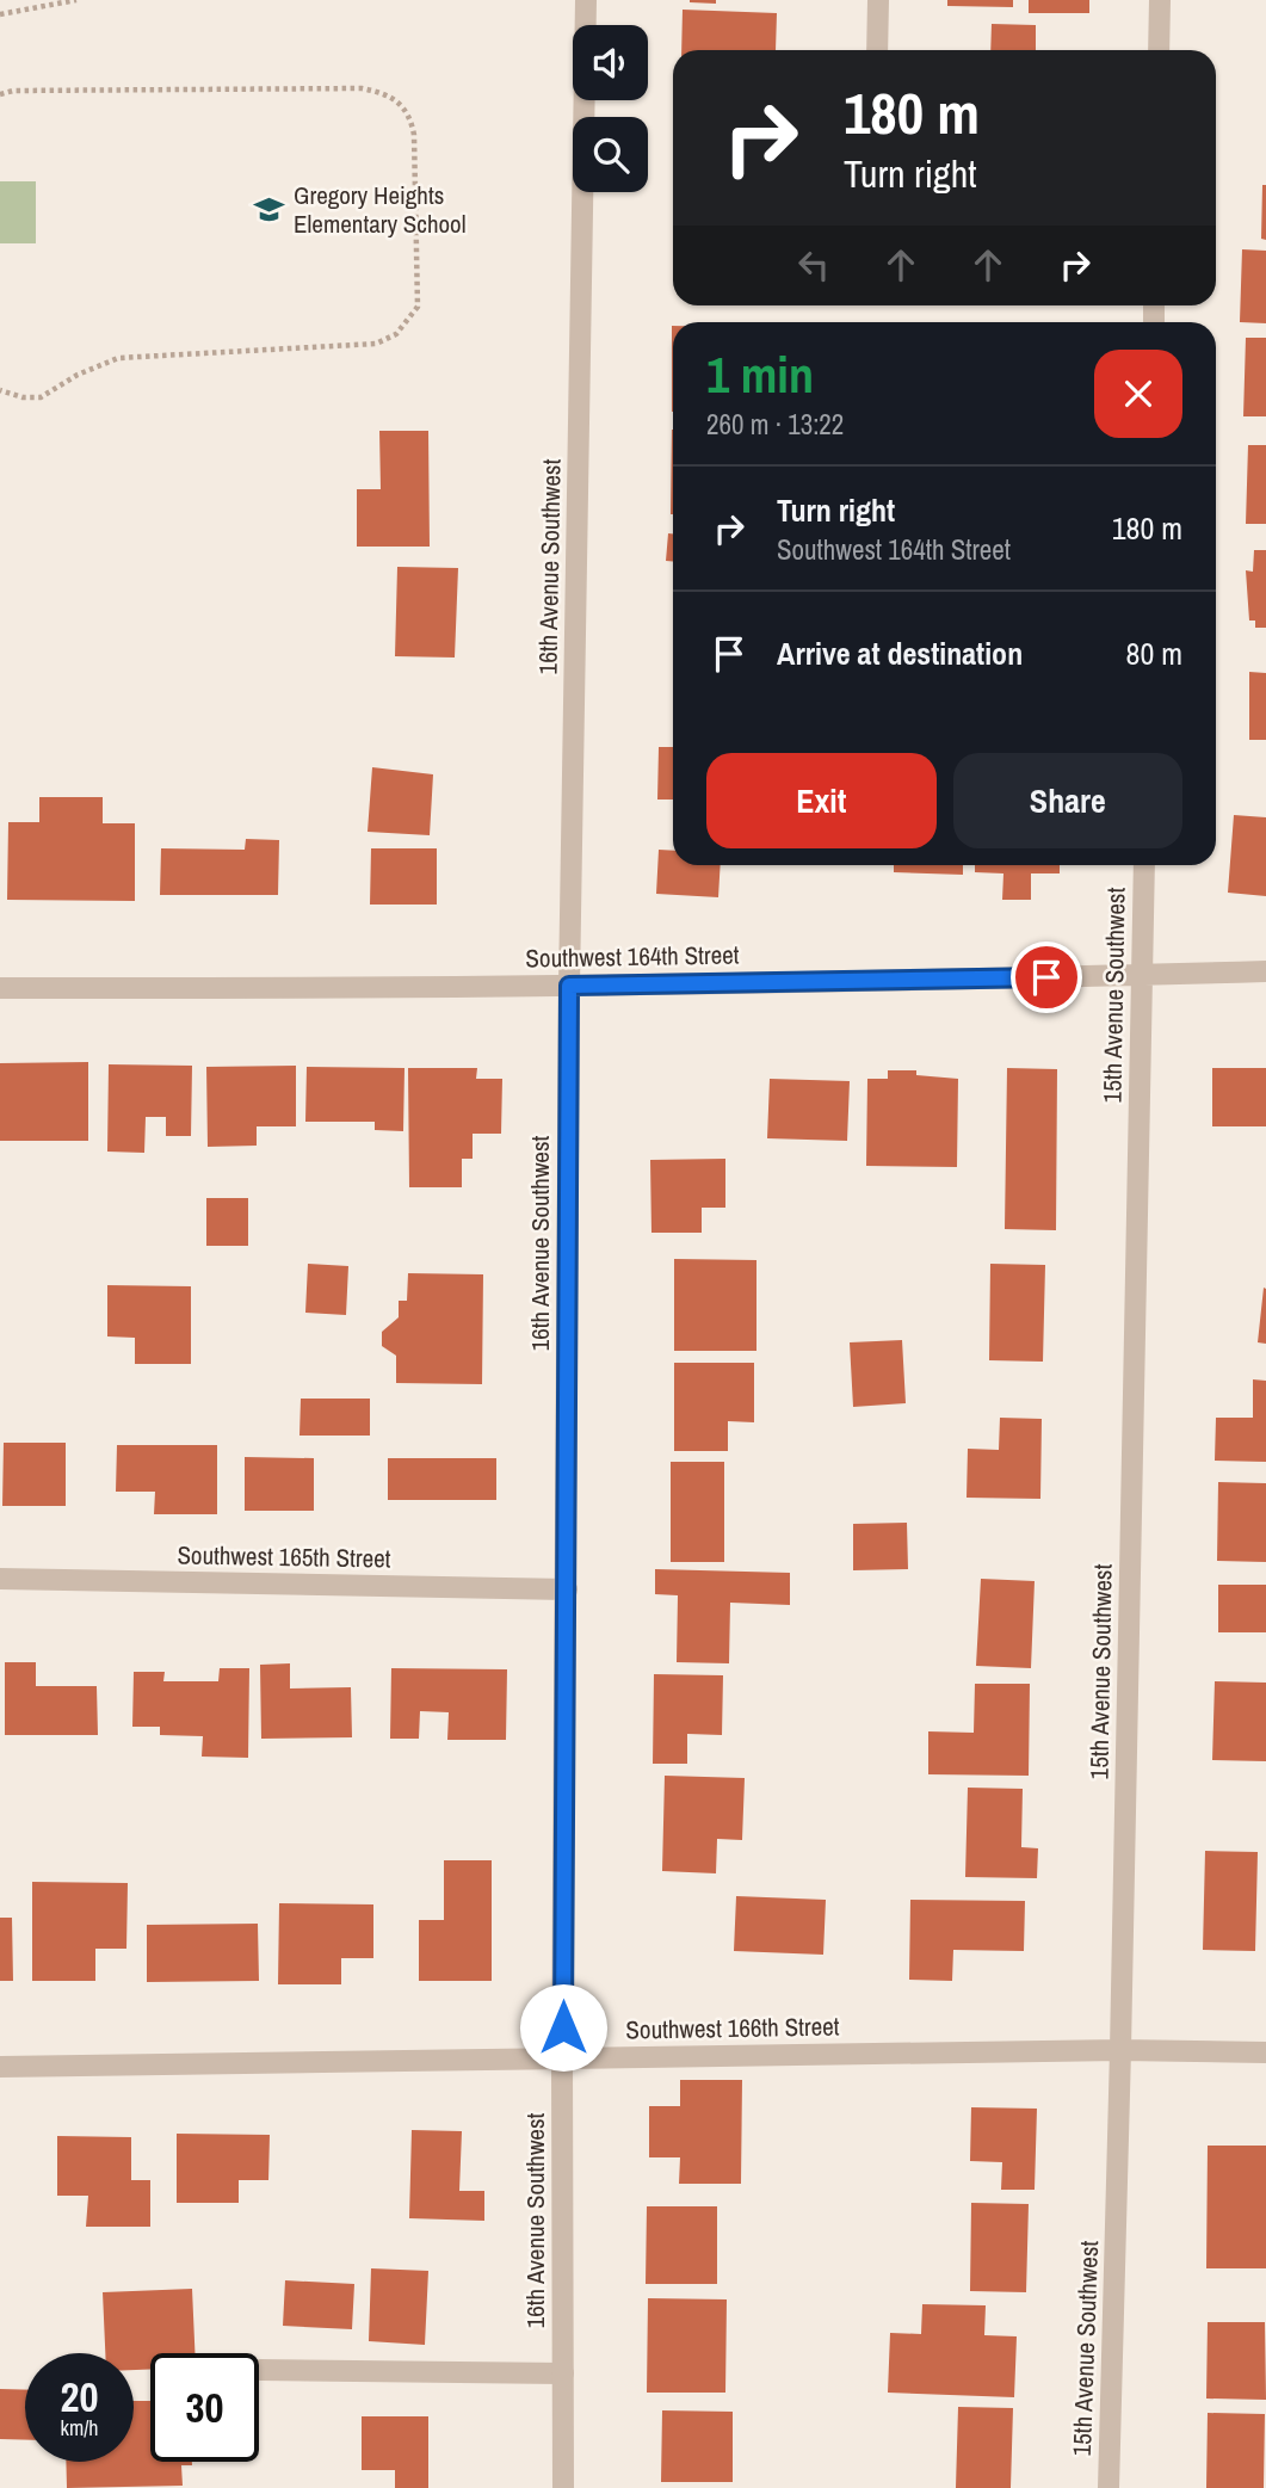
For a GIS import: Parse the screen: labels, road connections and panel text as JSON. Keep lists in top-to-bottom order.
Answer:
{
  "streets": {
    "street": [
      "16th Avenue Southwest",
      "Southwest 164th Street",
      "15th Avenue Southwest",
      "Southwest 165th Street",
      "Southwest 166th Street"
    ]
  },
  "crossings": [
    ["16th Avenue Southwest", "Southwest 164th Street"],
    ["16th Avenue Southwest", "Southwest 165th Street"],
    ["16th Avenue Southwest", "Southwest 166th Street"],
    ["Southwest 164th Street", "15th Avenue Southwest"],
    ["15th Avenue Southwest", "Southwest 166th Street"]
  ],
  "places": {
    "school or university": ["Gregory Heights Elementary School"]
  },
  "page": {
    "turn": ["180 m", "Turn right"],
    "heading": ["1 min", "260 m · 13:22"],
    "list": [
      {
        "name": "Turn right",
        "note": "Southwest 164th Street",
        "value": "180 m"
      },
      {
        "name": "Arrive at destination",
        "value": "80 m"
      }
    ],
    "buttons": ["Exit", "Share"],
    "speed": "20 km/h",
    "limit": "30"
  }
}
